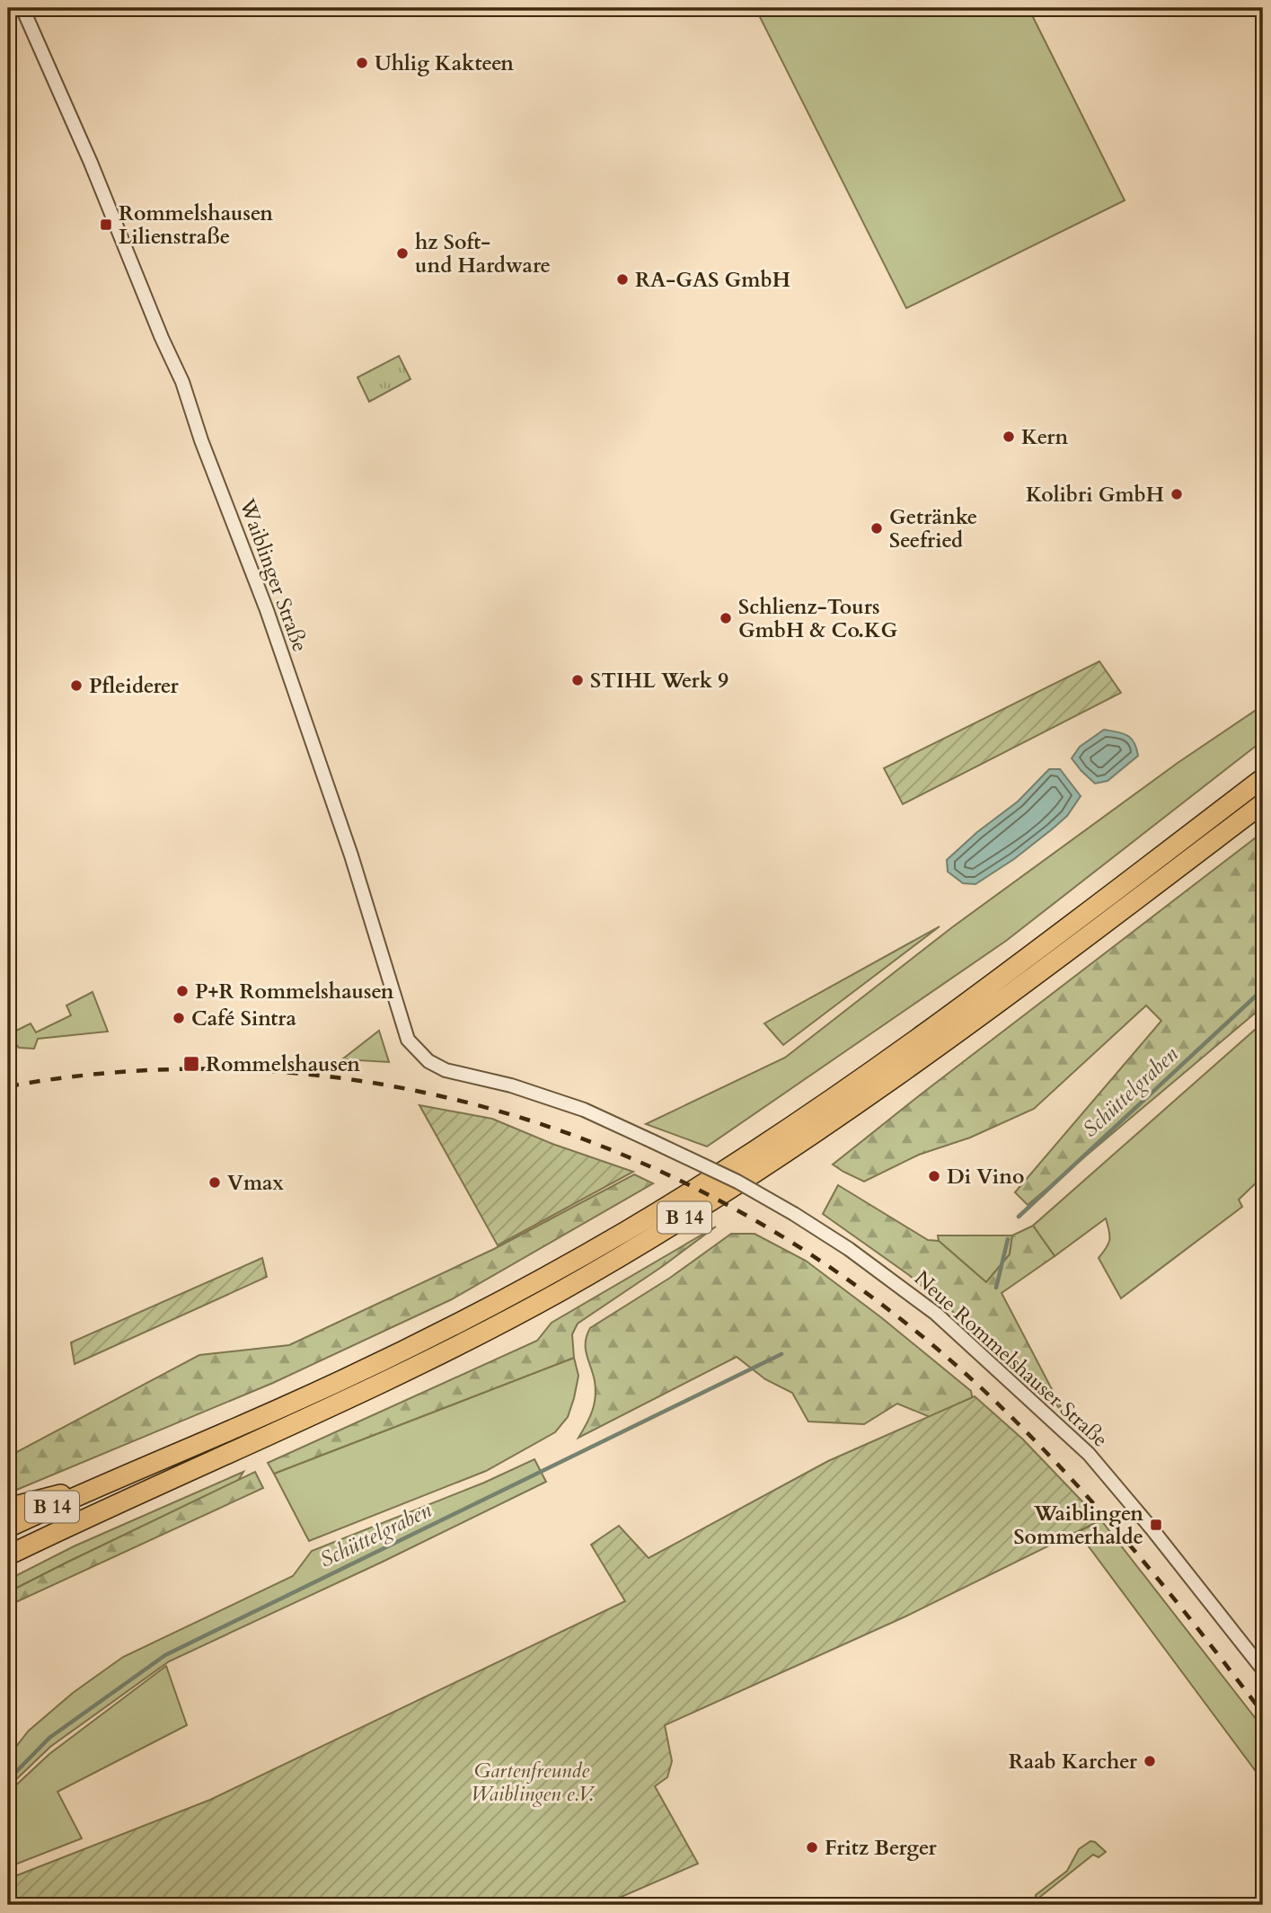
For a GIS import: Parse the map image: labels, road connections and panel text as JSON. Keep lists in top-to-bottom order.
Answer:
{
  "streets": {
    "highway": ["B 14"],
    "street": ["Waiblinger Straße", "Neue Rommelshauser Straße"]
  },
  "crossings": [
    ["Waiblinger Straße", "Neue Rommelshauser Straße"]
  ],
  "water": ["Schüttelgraben"],
  "parks": ["Gartenfreunde Waiblingen e.V."],
  "places": {
    "other": [
      "Uhlig Kakteen",
      "hz Soft- und Hardware",
      "RA-GAS GmbH",
      "Kern",
      "Kolibri GmbH",
      "Getränke Seefried",
      "Schlienz-Tours GmbH & Co.KG",
      "STIHL Werk 9",
      "Pfleiderer",
      "P+R Rommelshausen",
      "Café Sintra",
      "Di Vino",
      "Vmax",
      "Raab Karcher",
      "Fritz Berger"
    ],
    "transit": ["Rommelshausen Lilienstraße", "Rommelshausen", "Waiblingen Sommerhalde"]
  }
}
